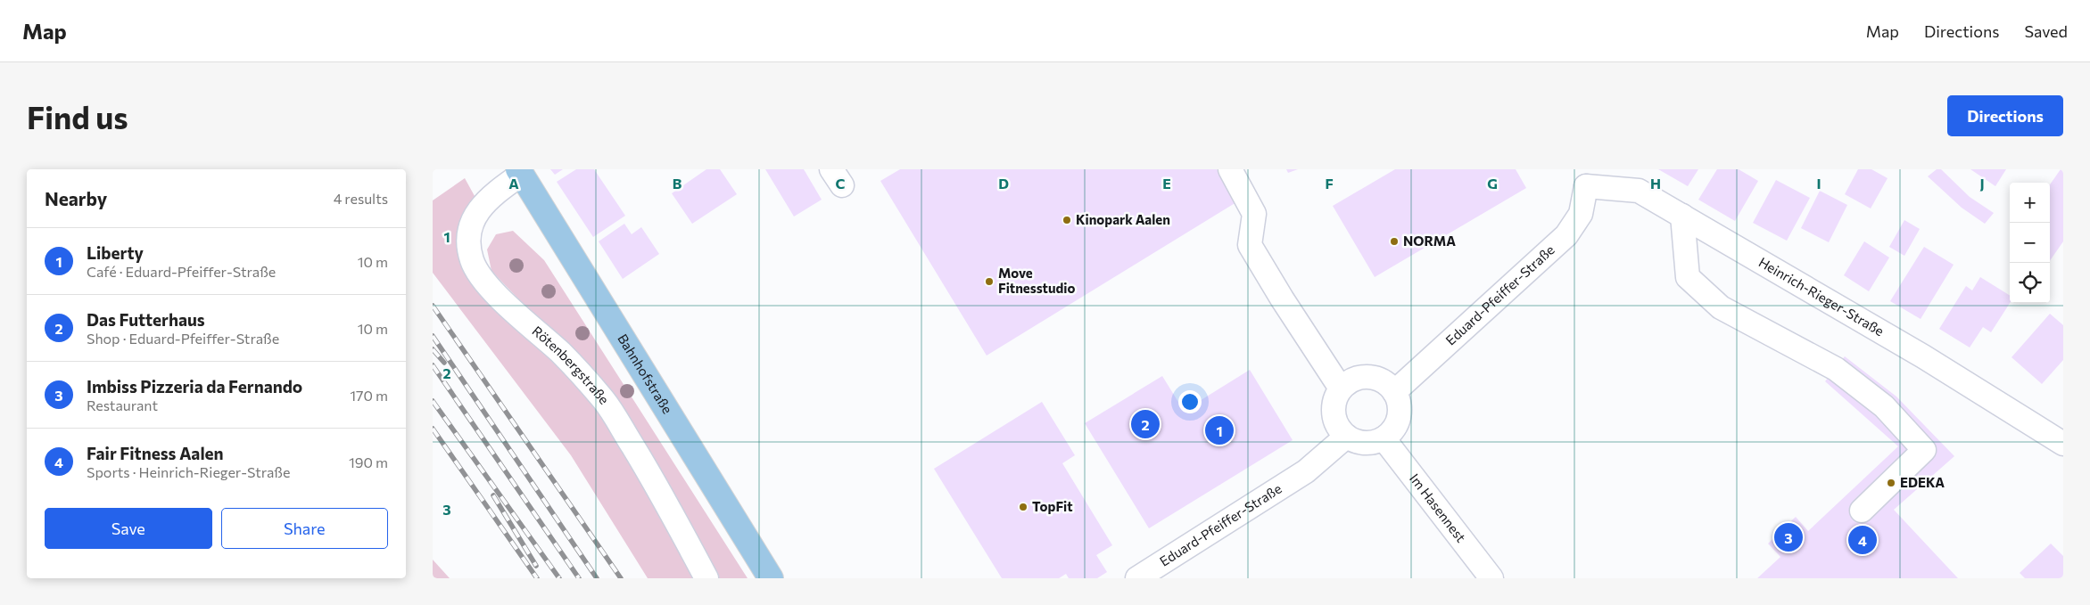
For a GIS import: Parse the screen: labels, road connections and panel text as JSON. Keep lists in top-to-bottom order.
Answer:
{
  "streets": {
    "main road": ["Bahnhofstraße"],
    "street": [
      "Eduard-Pfeiffer-Straße",
      "Heinrich-Rieger-Straße",
      "Rötenbergstraße",
      "Im Hasennest"
    ]
  },
  "crossings": [
    ["Eduard-Pfeiffer-Straße", "Heinrich-Rieger-Straße"],
    ["Eduard-Pfeiffer-Straße", "Im Hasennest"],
    ["Rötenbergstraße", "Bahnhofstraße"]
  ],
  "places": [
    "Kinopark Aalen",
    "NORMA",
    "Move Fitnesstudio",
    "EDEKA",
    "TopFit"
  ],
  "page": {
    "header": "Map",
    "nav": ["Map", "Directions", "Saved"],
    "buttons": [
      "Directions",
      ["Save", "Share"]
    ],
    "title": "Find us",
    "heading": ["Nearby", "4 results"],
    "map_buttons": ["+", "−"],
    "list": [
      {
        "mark": "1",
        "name": "Liberty",
        "note": "Café · Eduard-Pfeiffer-Straße",
        "value": "10 m"
      },
      {
        "mark": "2",
        "name": "Das Futterhaus",
        "note": "Shop · Eduard-Pfeiffer-Straße",
        "value": "10 m"
      },
      {
        "mark": "3",
        "name": "Imbiss Pizzeria da Fernando",
        "note": "Restaurant",
        "value": "170 m"
      },
      {
        "mark": "4",
        "name": "Fair Fitness Aalen",
        "note": "Sports · Heinrich-Rieger-Straße",
        "value": "190 m"
      }
    ],
    "pins": [
      "2",
      "1",
      "3",
      "4"
    ]
  },
  "grid": {
    "columns": [
      "A",
      "B",
      "C",
      "D",
      "E",
      "F",
      "G",
      "H",
      "I",
      "J"
    ],
    "rows": ["1", "2", "3"]
  }
}
